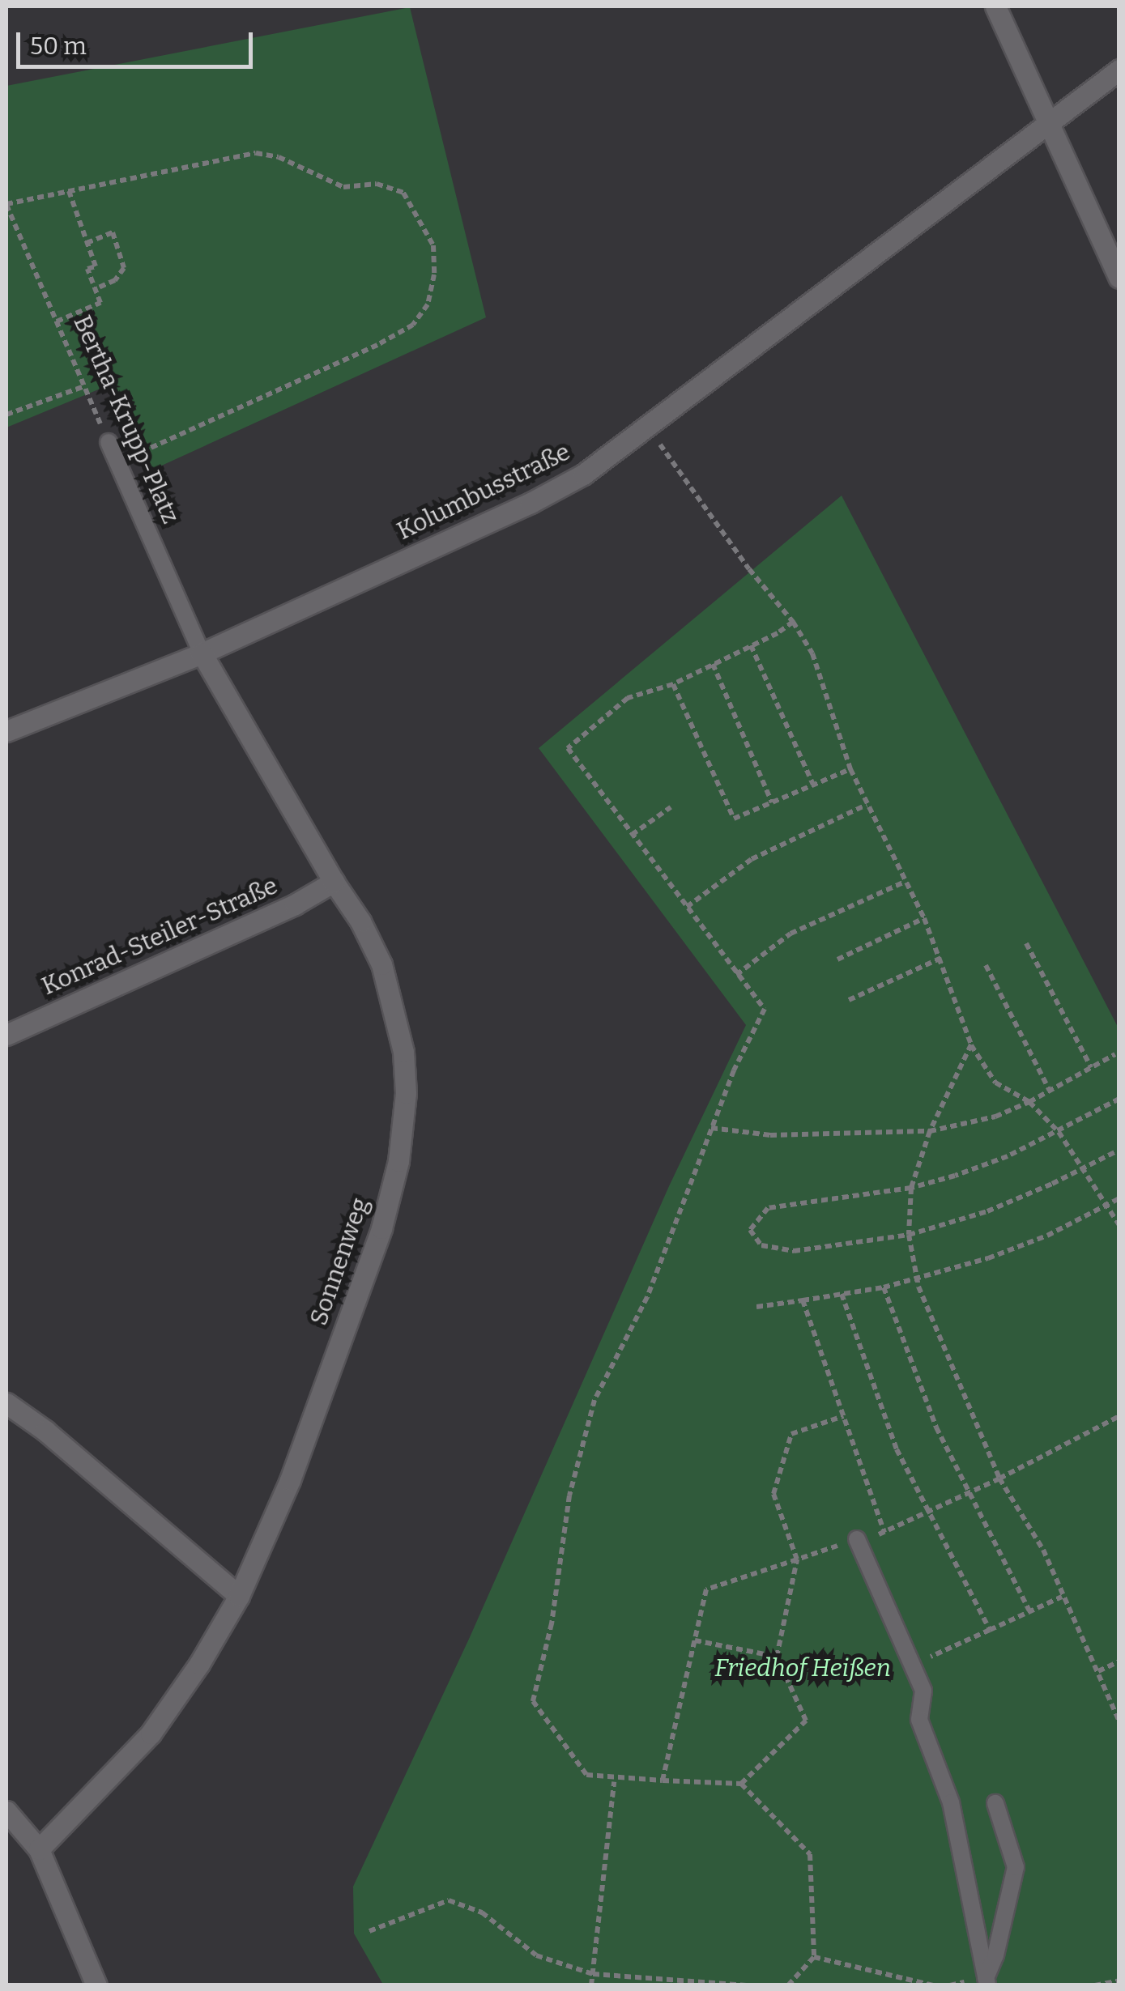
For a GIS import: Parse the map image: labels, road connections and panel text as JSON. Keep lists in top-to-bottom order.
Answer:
{
  "streets": {
    "street": ["Kolumbusstraße", "Konrad-Steiler-Straße", "Sonnenweg"],
    "lane": ["Bertha-Krupp-Platz"]
  },
  "crossings": [
    ["Bertha-Krupp-Platz", "Kolumbusstraße"],
    ["Bertha-Krupp-Platz", "Sonnenweg"],
    ["Kolumbusstraße", "Sonnenweg"],
    ["Konrad-Steiler-Straße", "Sonnenweg"]
  ],
  "parks": ["Friedhof Heißen"],
  "scale_bar": "50 m"
}
